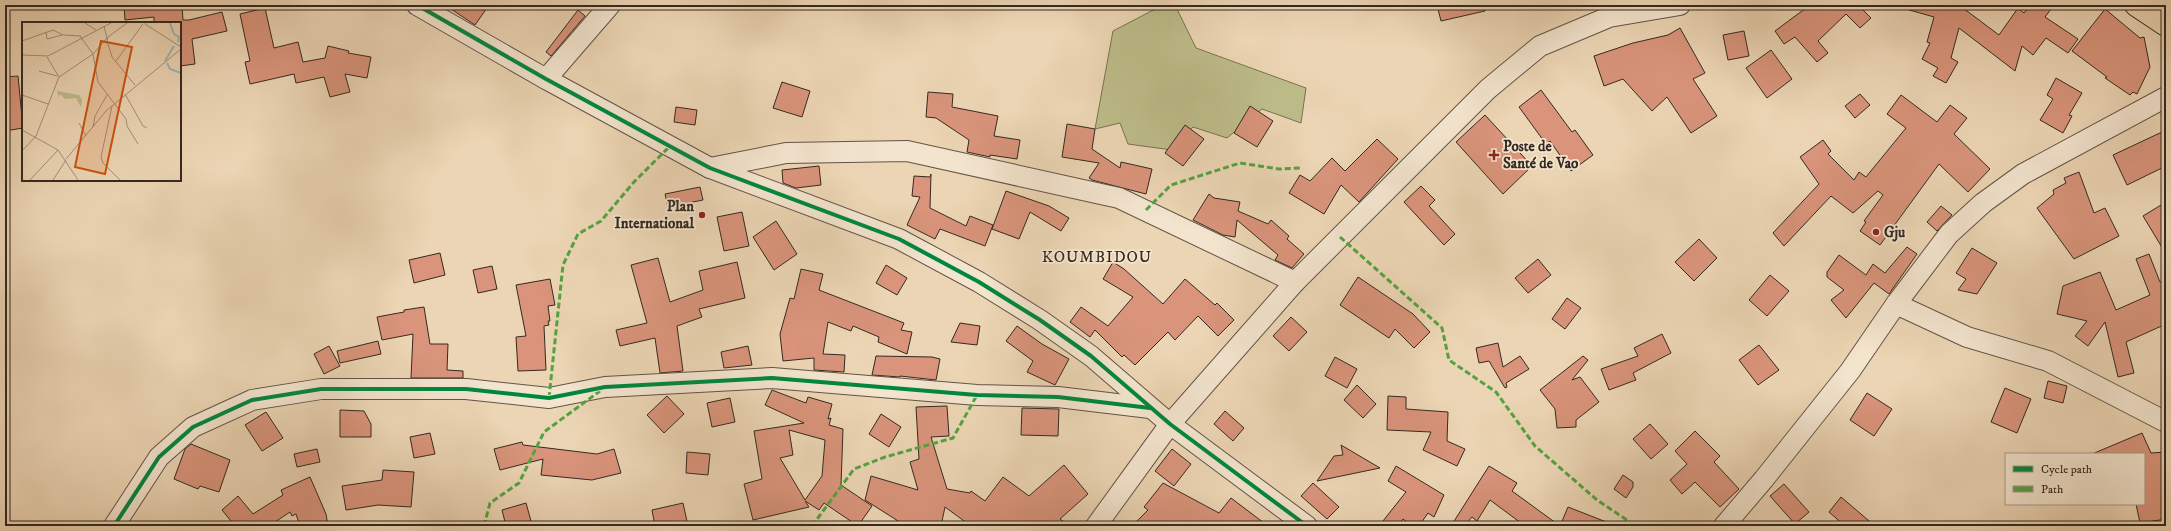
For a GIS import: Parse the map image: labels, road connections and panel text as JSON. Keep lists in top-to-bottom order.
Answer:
{
  "districts": ["KOUMBIDOU"],
  "places": {
    "health": ["Poste de Santé de Vao"],
    "other": ["Plan International", "Gju"]
  },
  "legend": ["Cycle path", "Path"]
}
